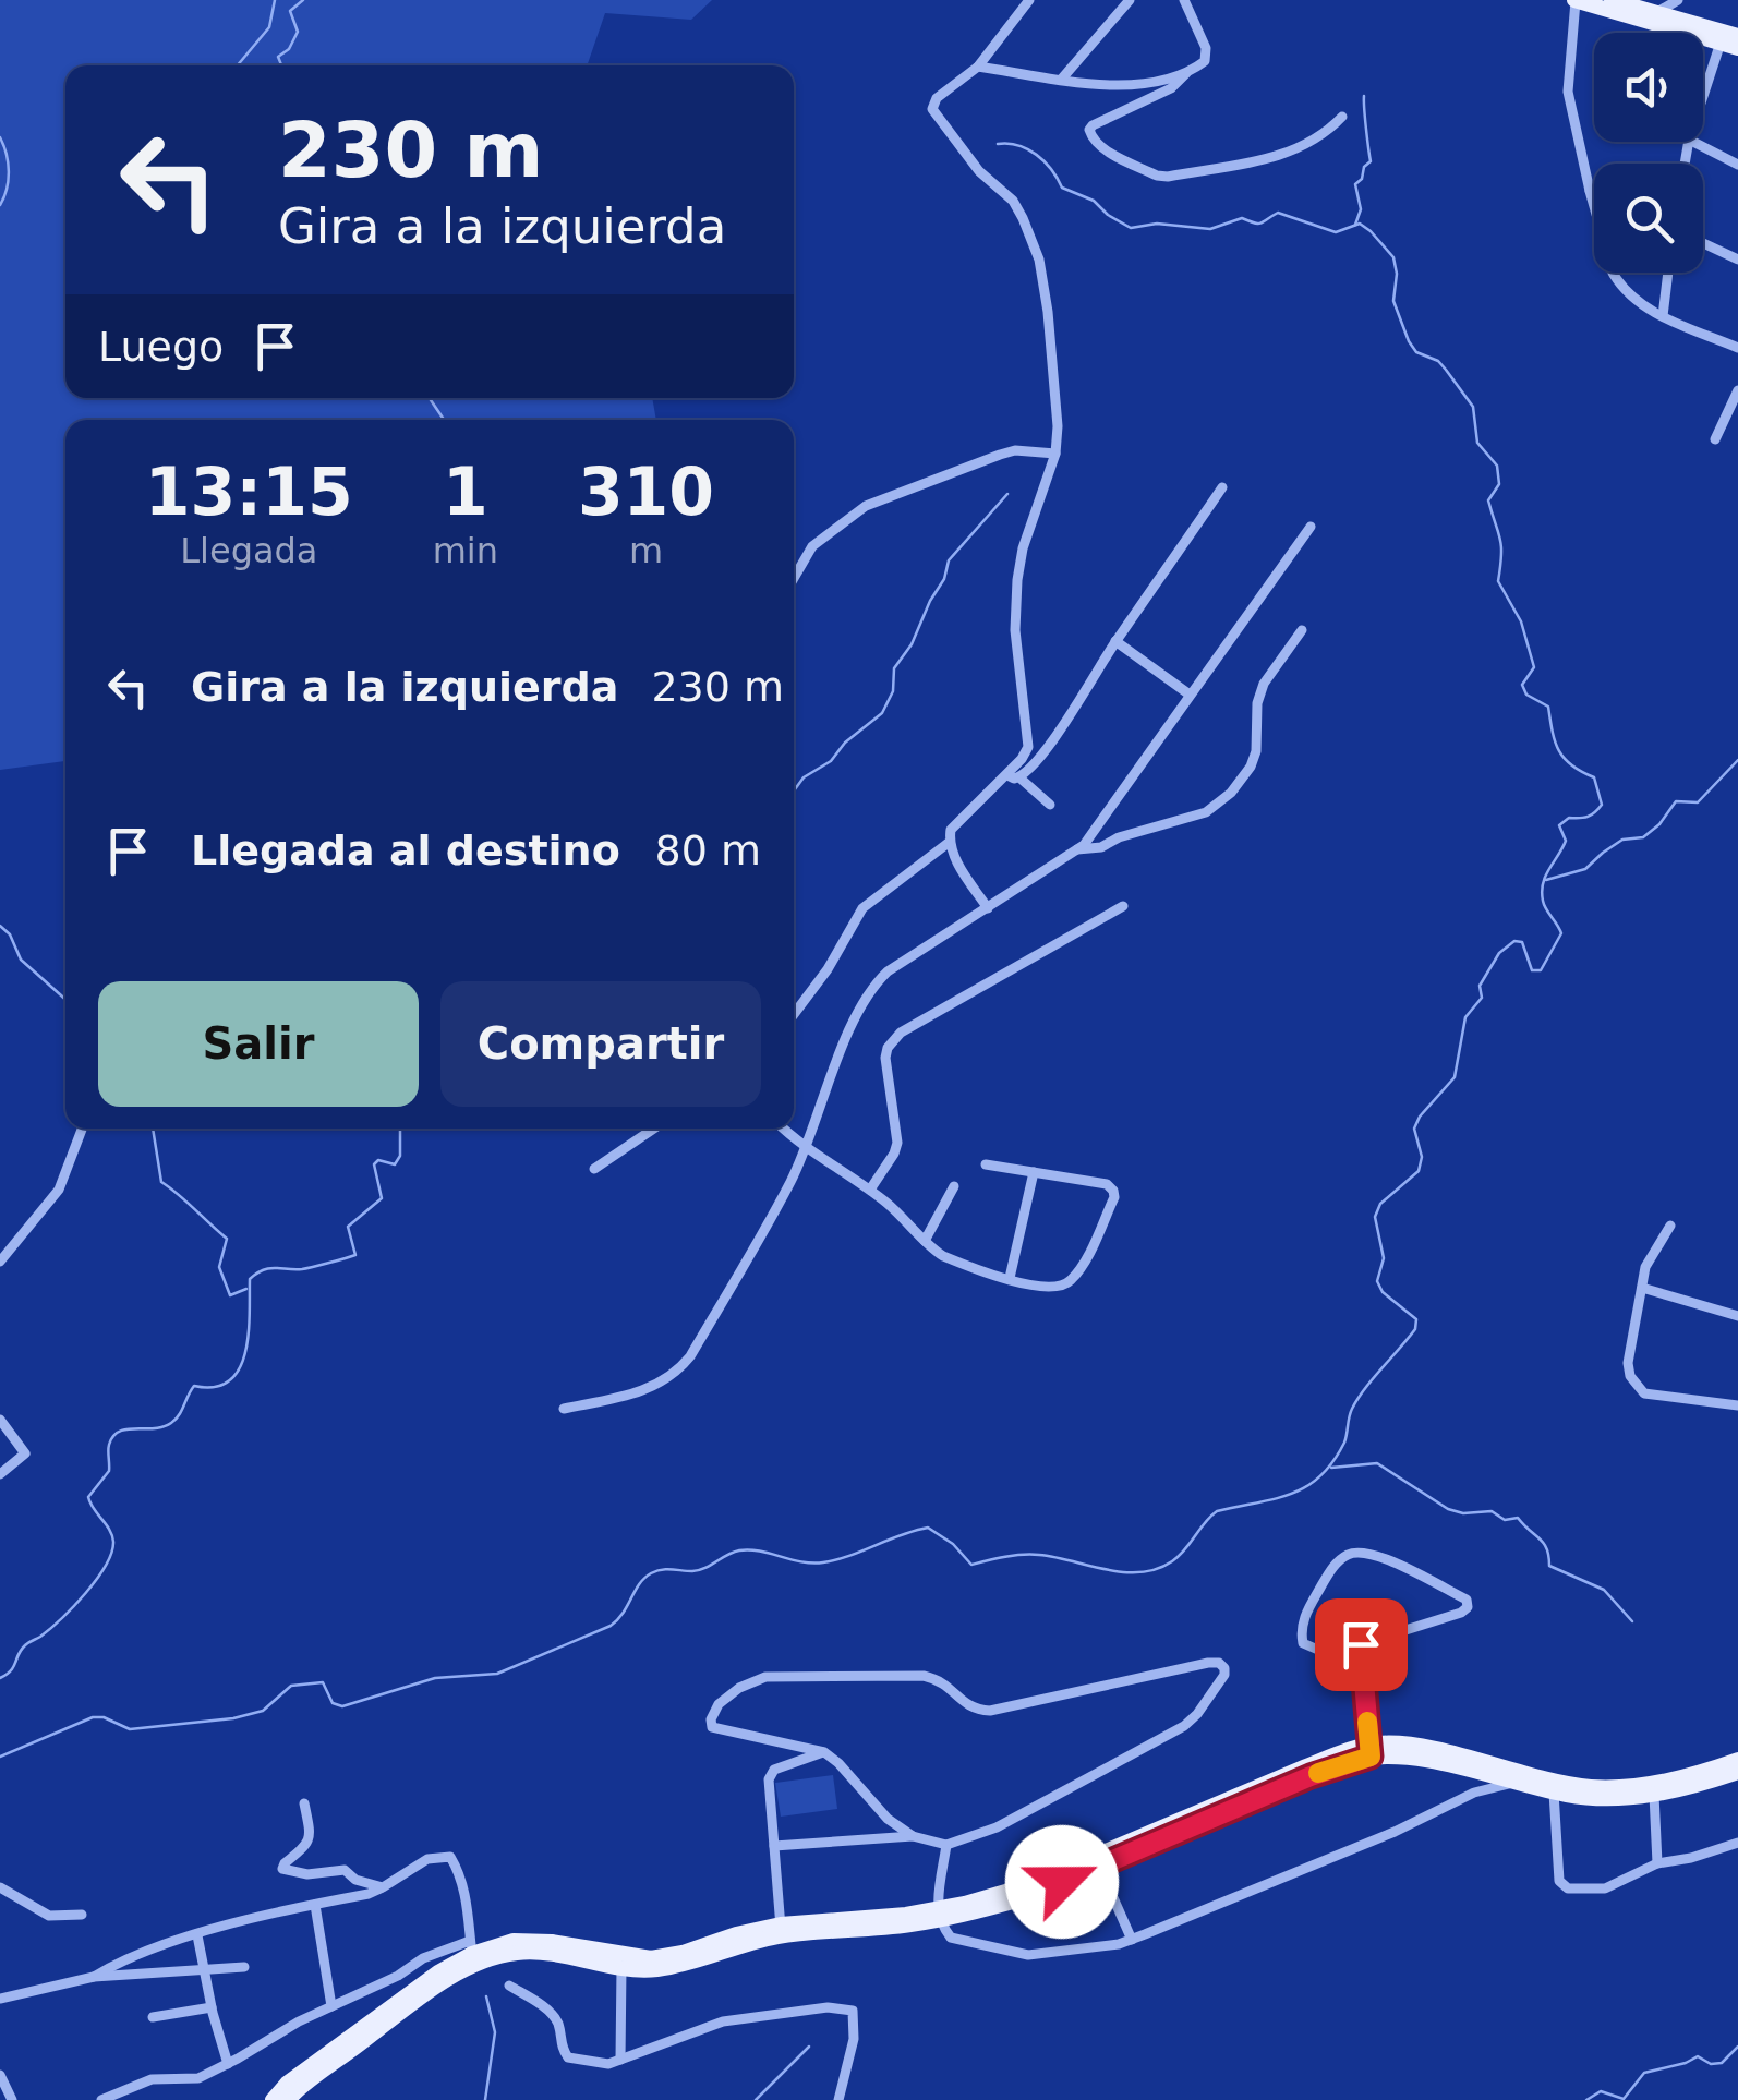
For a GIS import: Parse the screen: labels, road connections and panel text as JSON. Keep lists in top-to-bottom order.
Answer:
{
  "page": {
    "turn": ["230 m", "Gira a la izquierda"],
    "then": "Luego",
    "eta": [
      "13:15",
      "Llegada",
      "1",
      "min",
      "310",
      "m"
    ],
    "list": [
      {
        "name": "Gira a la izquierda",
        "value": "230 m"
      },
      {
        "name": "Llegada al destino",
        "value": "80 m"
      }
    ],
    "buttons": ["Salir", "Compartir"]
  }
}
